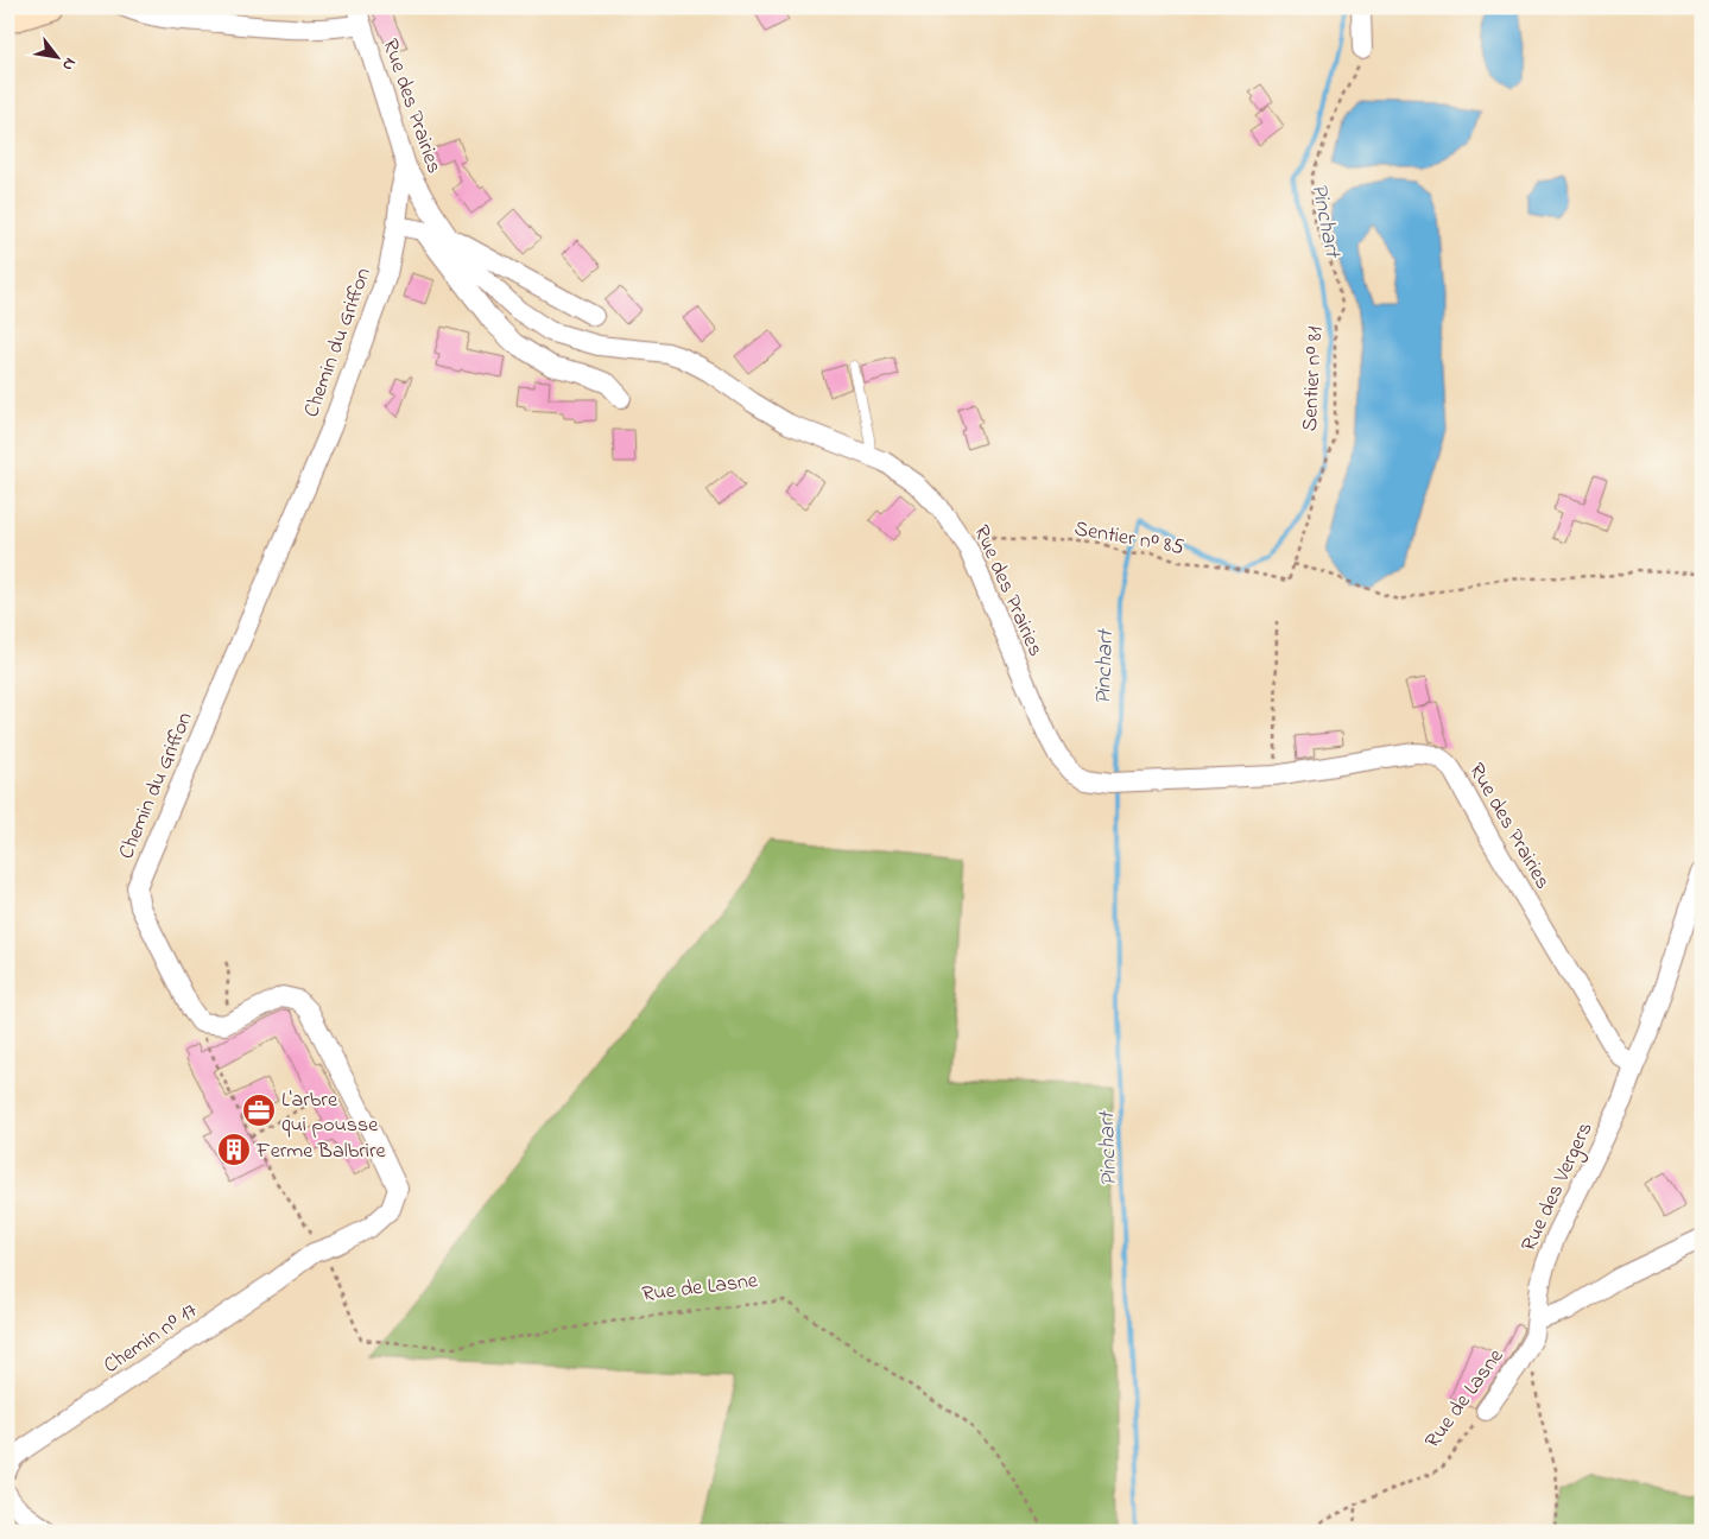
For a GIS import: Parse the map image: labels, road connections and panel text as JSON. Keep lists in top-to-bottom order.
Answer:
{
  "streets": {
    "street": [
      "Rue des Prairies",
      "Chemin du Griffon",
      "Rue des Vergers",
      "Rue de Lasne",
      "Chemin nᵒ 17"
    ],
    "path": ["Sentier nᵒ 81", "Sentier nᵒ 85"]
  },
  "crossings": [
    ["Rue des Prairies", "Chemin du Griffon"],
    ["Rue des Prairies", "Sentier nᵒ 85"],
    ["Rue des Prairies", "Rue des Vergers"],
    ["Sentier nᵒ 81", "Sentier nᵒ 85"],
    ["Rue des Vergers", "Rue de Lasne"],
    ["Rue de Lasne", "Chemin nᵒ 17"]
  ],
  "water": ["Pinchart"],
  "places": {
    "office": ["L'arbre qui pousse"],
    "building": ["Ferme Balbrire"]
  },
  "north": "bottom right"
}
